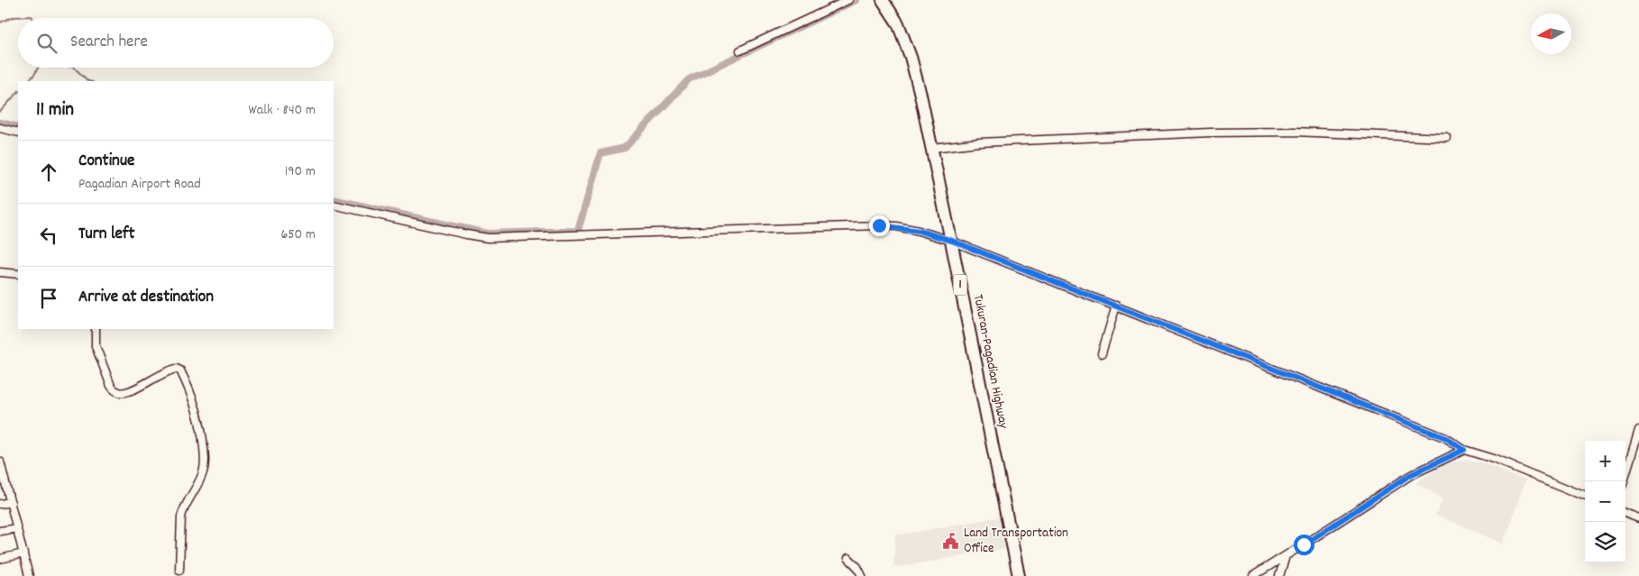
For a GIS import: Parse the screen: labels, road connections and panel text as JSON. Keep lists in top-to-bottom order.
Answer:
{
  "streets": {
    "highway": ["1", "Tukuran-Pagadian Highway"]
  },
  "places": {
    "public building": ["Land Transportation Office"]
  },
  "north": "left",
  "page": {
    "search": "Search here",
    "heading": ["11 min", "Walk · 840 m"],
    "list": [
      ["Continue", "Pagadian Airport Road", "190 m"],
      ["Turn left", "650 m"],
      "Arrive at destination"
    ],
    "map_buttons": ["+", "−"]
  }
}
